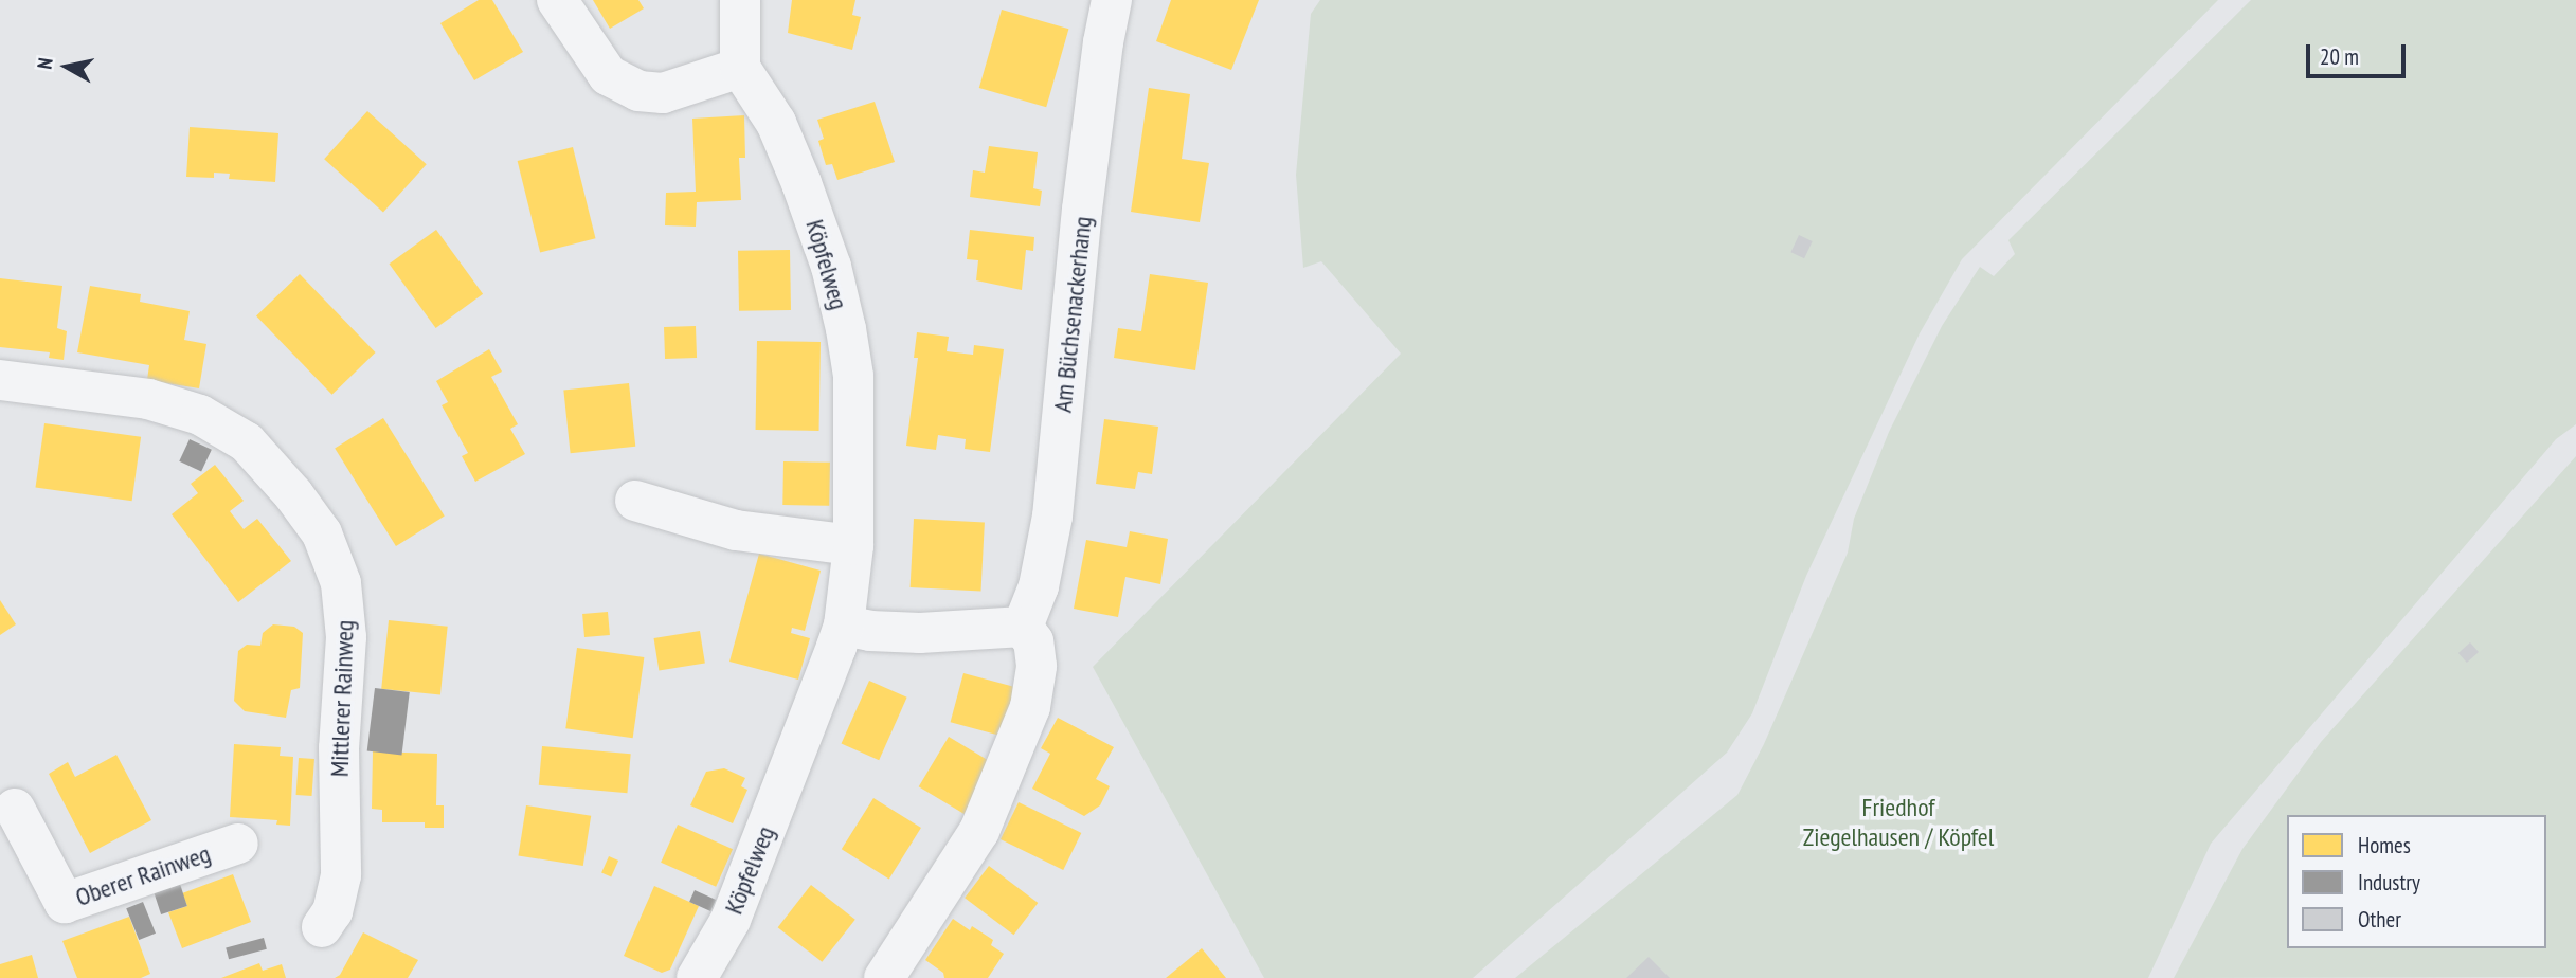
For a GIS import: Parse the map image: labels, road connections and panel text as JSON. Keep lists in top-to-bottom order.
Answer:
{
  "streets": {
    "street": [
      "Köpfelweg",
      "Am Büchsenackerhang",
      "Mittlerer Rainweg",
      "Oberer Rainweg"
    ]
  },
  "parks": ["Friedhof Ziegelhausen / Köpfel"],
  "legend": ["Homes", "Industry", "Other"],
  "scale_bar": "20 m",
  "north": "left"
}
